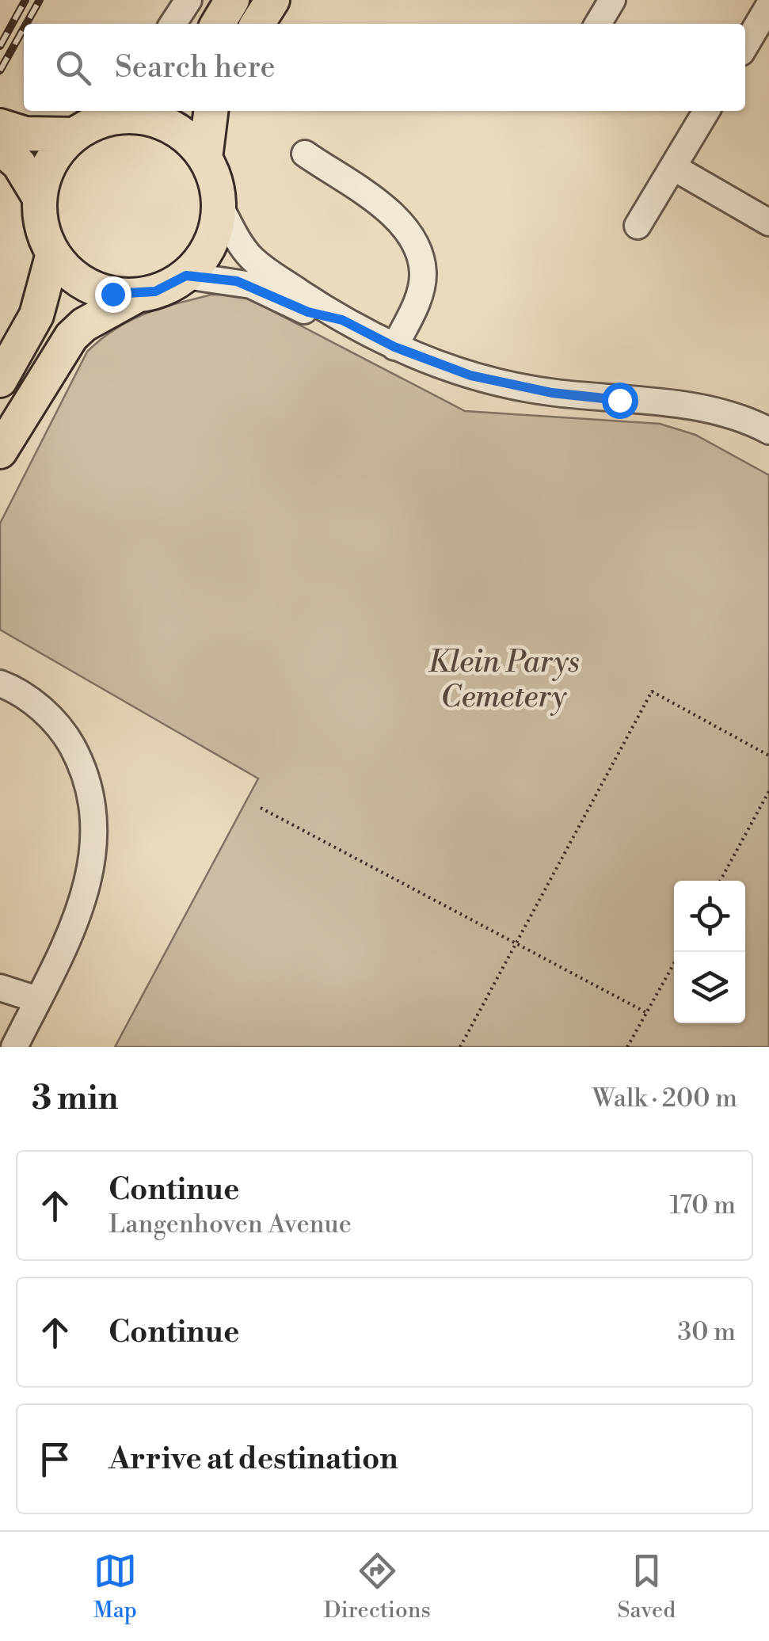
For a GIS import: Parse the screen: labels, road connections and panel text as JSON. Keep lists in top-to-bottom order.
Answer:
{
  "parks": ["Klein Parys Cemetery"],
  "page": {
    "search": "Search here",
    "heading": ["3 min", "Walk · 200 m"],
    "list": [
      ["Continue", "Langenhoven Avenue", "170 m"],
      ["Continue", "30 m"],
      "Arrive at destination"
    ],
    "nav": ["Map", "Directions", "Saved"]
  }
}
